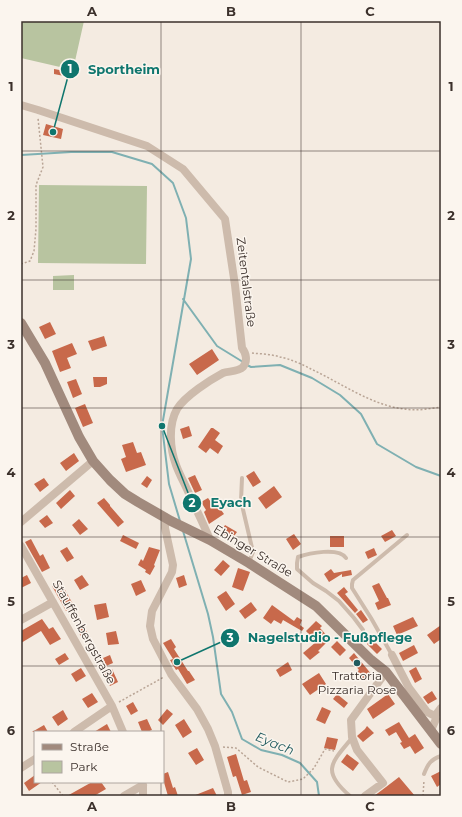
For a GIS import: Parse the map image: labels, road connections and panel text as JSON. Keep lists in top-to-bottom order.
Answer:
{
  "streets": {
    "main road": ["Ebinger Straße"],
    "street": ["Zeitentalstraße", "Stauffenbergstraße"]
  },
  "water": ["Eyach"],
  "places": [
    "Sportheim",
    "Eyach",
    "Nagelstudio - Fußpflege",
    "Trattoria Pizzaria Rose"
  ],
  "legend": ["Straße", "Park"],
  "grid": {
    "columns": ["A", "B", "C"],
    "rows": [
      "1",
      "2",
      "3",
      "4",
      "5",
      "6"
    ]
  }
}
